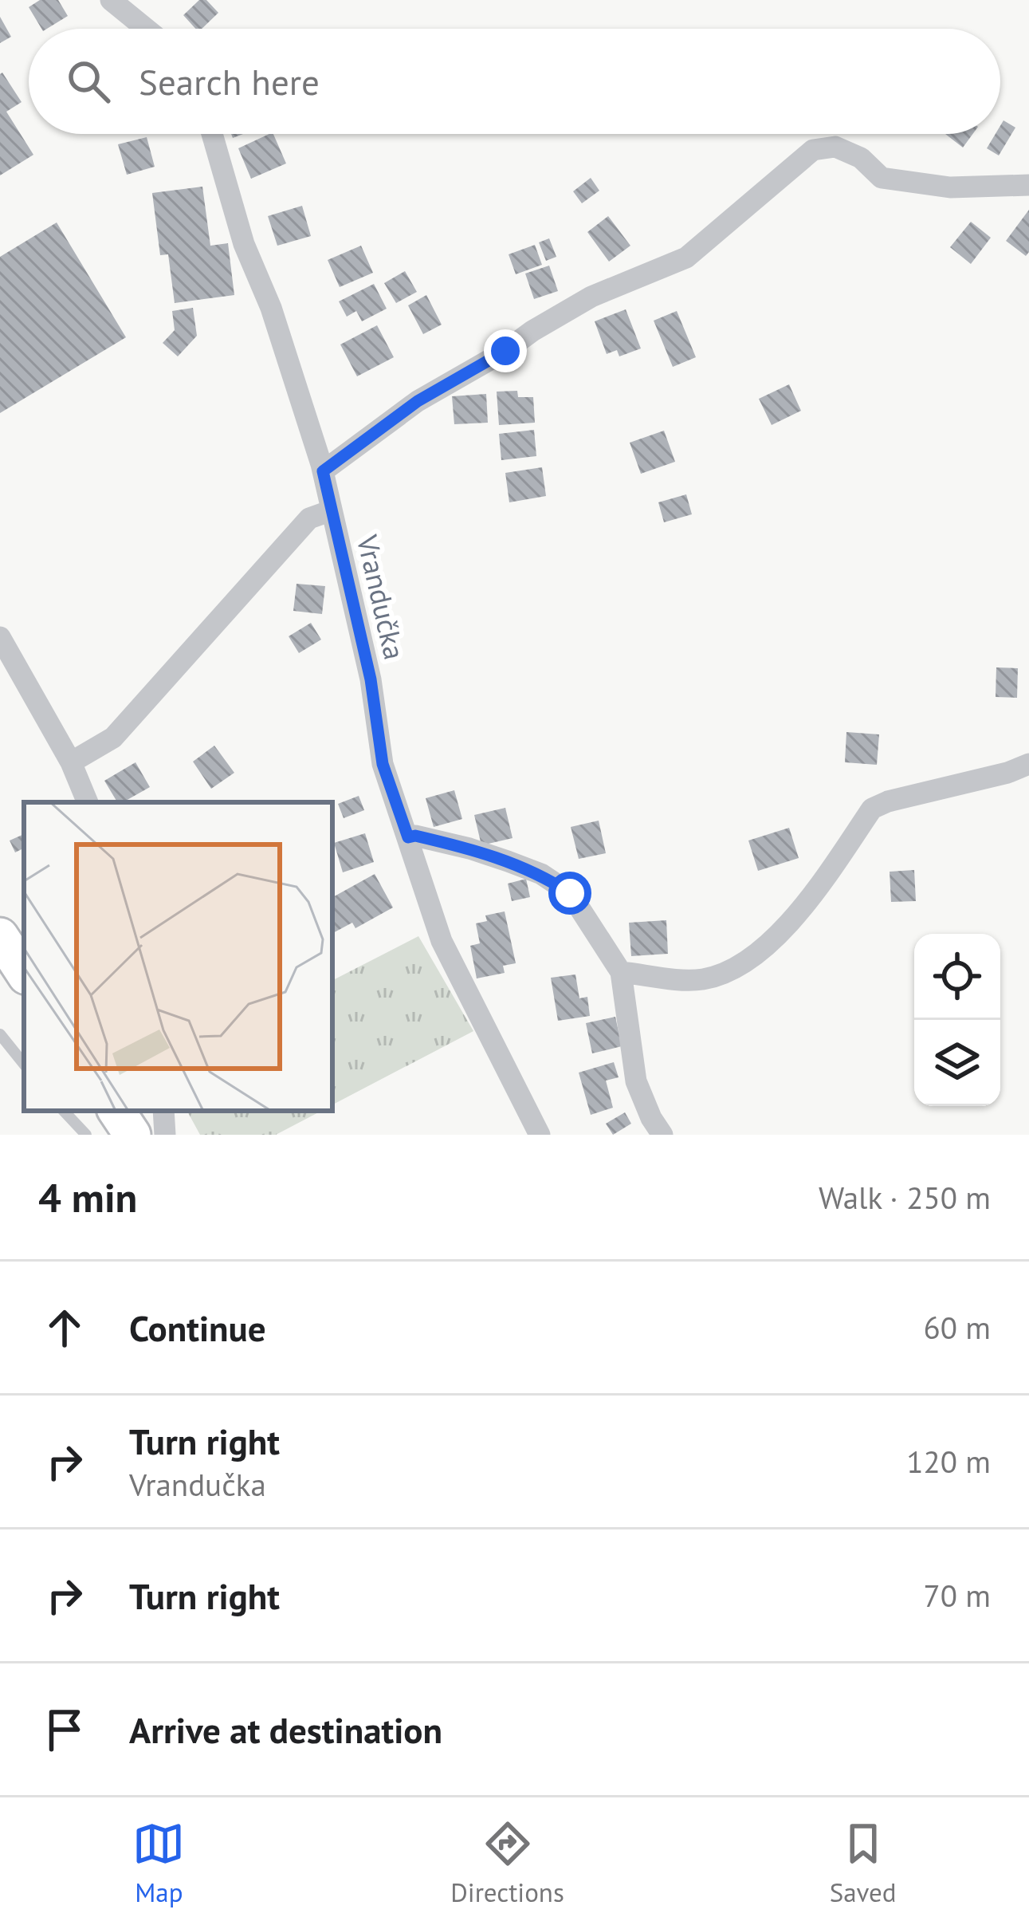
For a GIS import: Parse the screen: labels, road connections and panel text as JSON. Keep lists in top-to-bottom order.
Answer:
{
  "streets": {
    "street": ["Vrandučka"]
  },
  "page": {
    "search": "Search here",
    "heading": ["4 min", "Walk · 250 m"],
    "list": [
      ["Continue", "60 m"],
      ["Turn right", "Vrandučka", "120 m"],
      ["Turn right", "70 m"],
      "Arrive at destination"
    ],
    "nav": ["Map", "Directions", "Saved"]
  }
}
